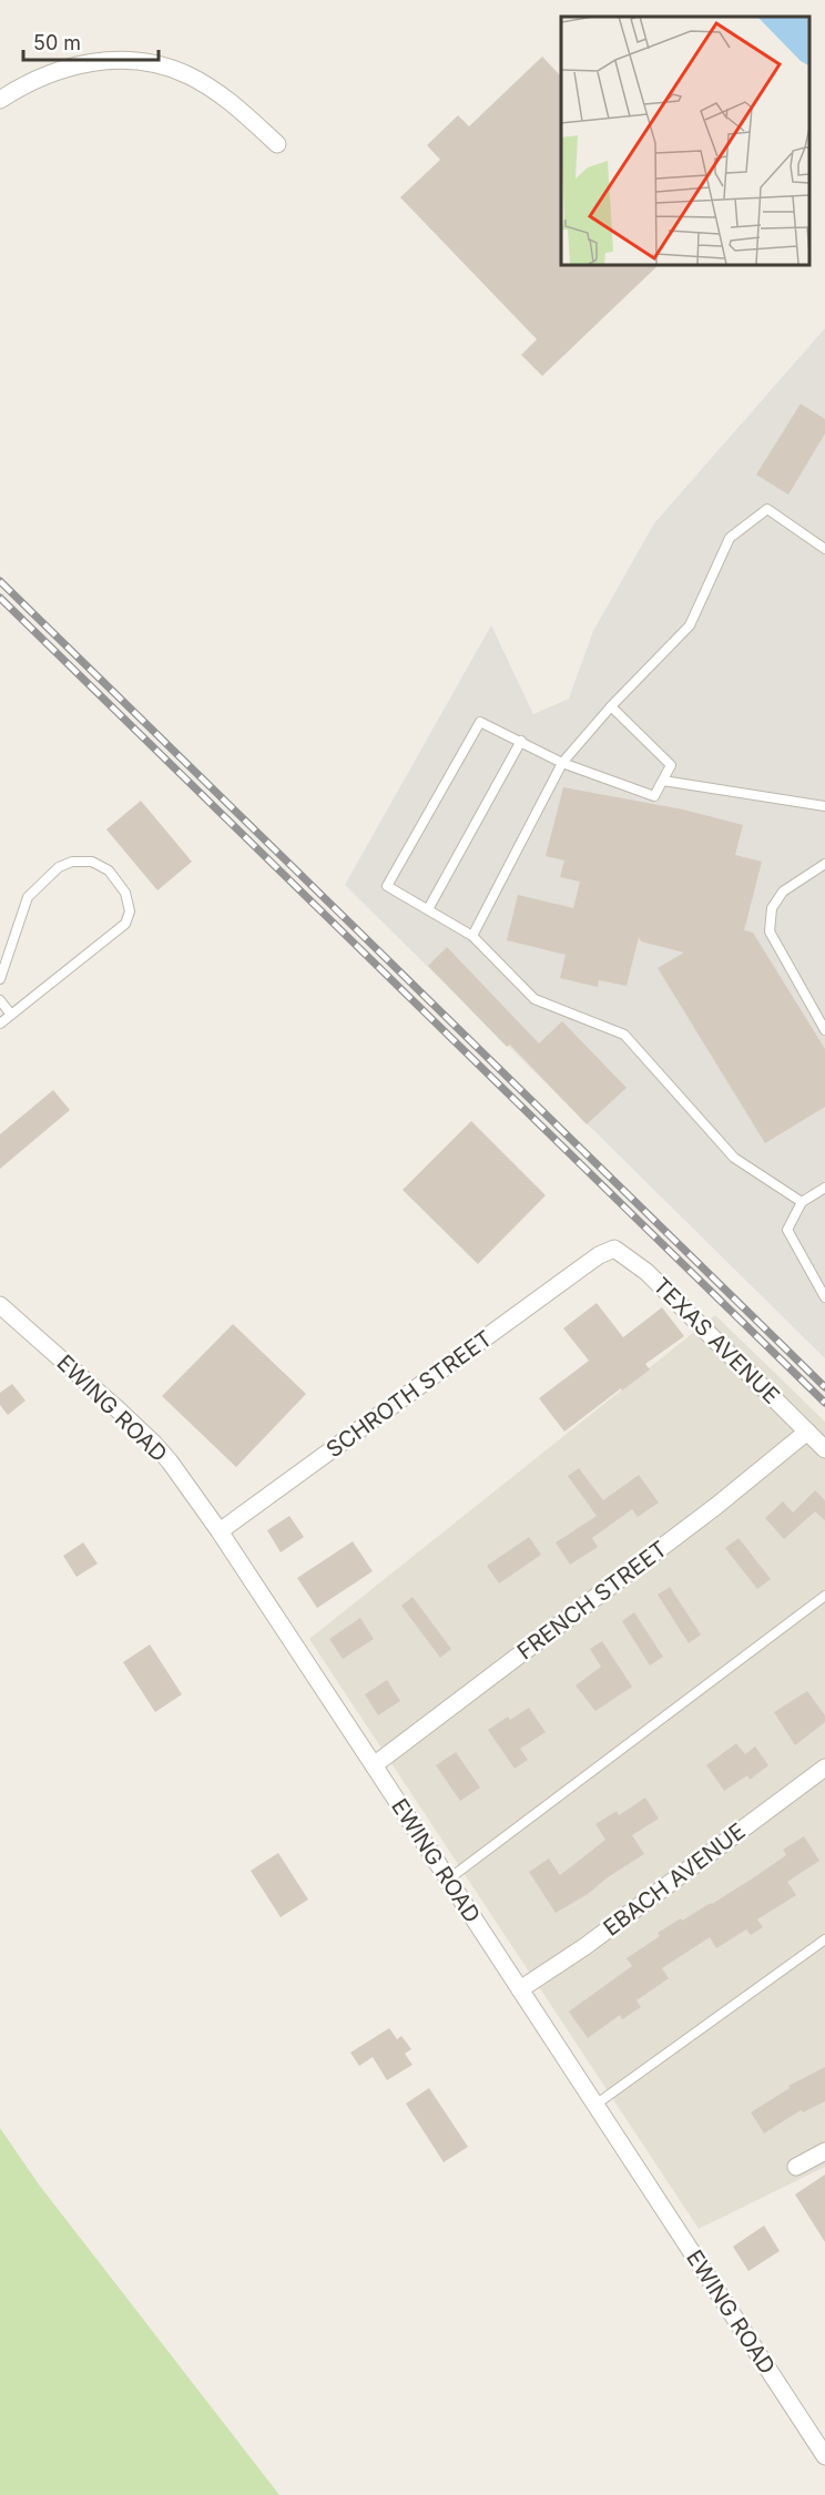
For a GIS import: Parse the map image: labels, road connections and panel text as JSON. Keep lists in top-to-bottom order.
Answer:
{
  "streets": {
    "street": [
      "TEXAS AVENUE",
      "SCHROTH STREET",
      "EWING ROAD",
      "FRENCH STREET",
      "EBACH AVENUE"
    ]
  },
  "crossings": [
    ["TEXAS AVENUE", "SCHROTH STREET"],
    ["TEXAS AVENUE", "FRENCH STREET"],
    ["SCHROTH STREET", "EWING ROAD"],
    ["EWING ROAD", "FRENCH STREET"],
    ["EWING ROAD", "EBACH AVENUE"]
  ],
  "scale_bar": "50 m"
}
